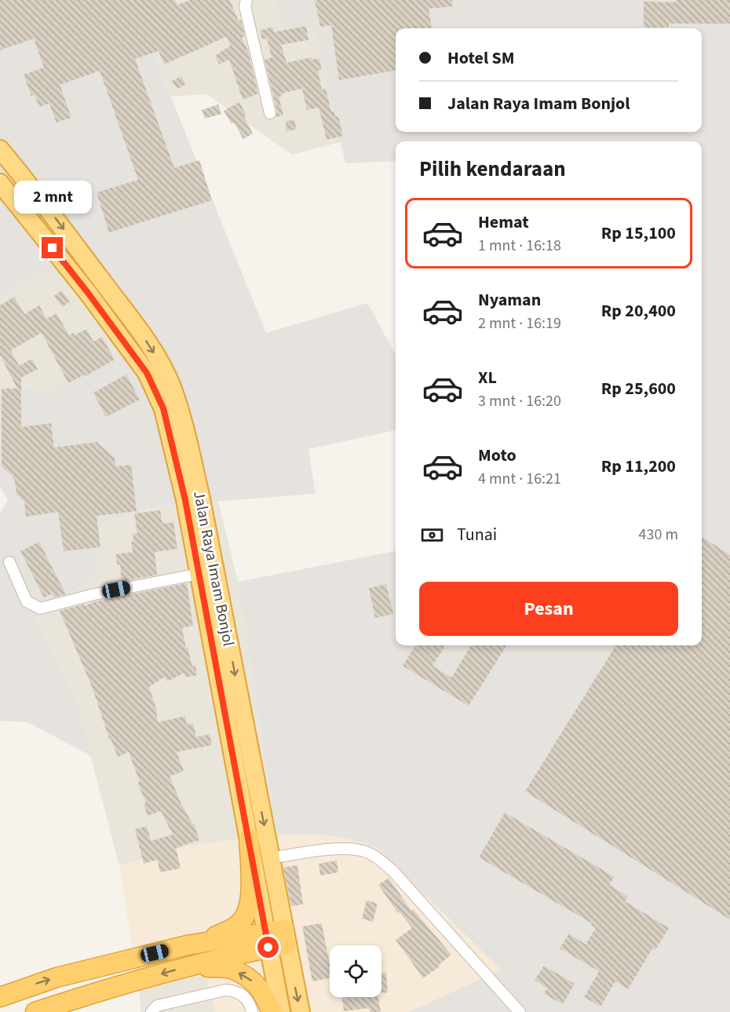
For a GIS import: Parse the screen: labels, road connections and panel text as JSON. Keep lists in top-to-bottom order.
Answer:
{
  "streets": {
    "highway": ["Jalan Raya Imam Bonjol"]
  },
  "page": {
    "banner": ["Hotel SM", "Jalan Raya Imam Bonjol"],
    "heading": "Pilih kendaraan",
    "bubble": "2 mnt",
    "list": [
      {
        "name": "Hemat",
        "note": "1 mnt · 16:18",
        "value": "Rp 15,100"
      },
      {
        "name": "Nyaman",
        "note": "2 mnt · 16:19",
        "value": "Rp 20,400"
      },
      {
        "name": "XL",
        "note": "3 mnt · 16:20",
        "value": "Rp 25,600"
      },
      {
        "name": "Moto",
        "note": "4 mnt · 16:21",
        "value": "Rp 11,200"
      }
    ],
    "pay": ["Tunai", "430 m"],
    "buttons": "Pesan"
  }
}
